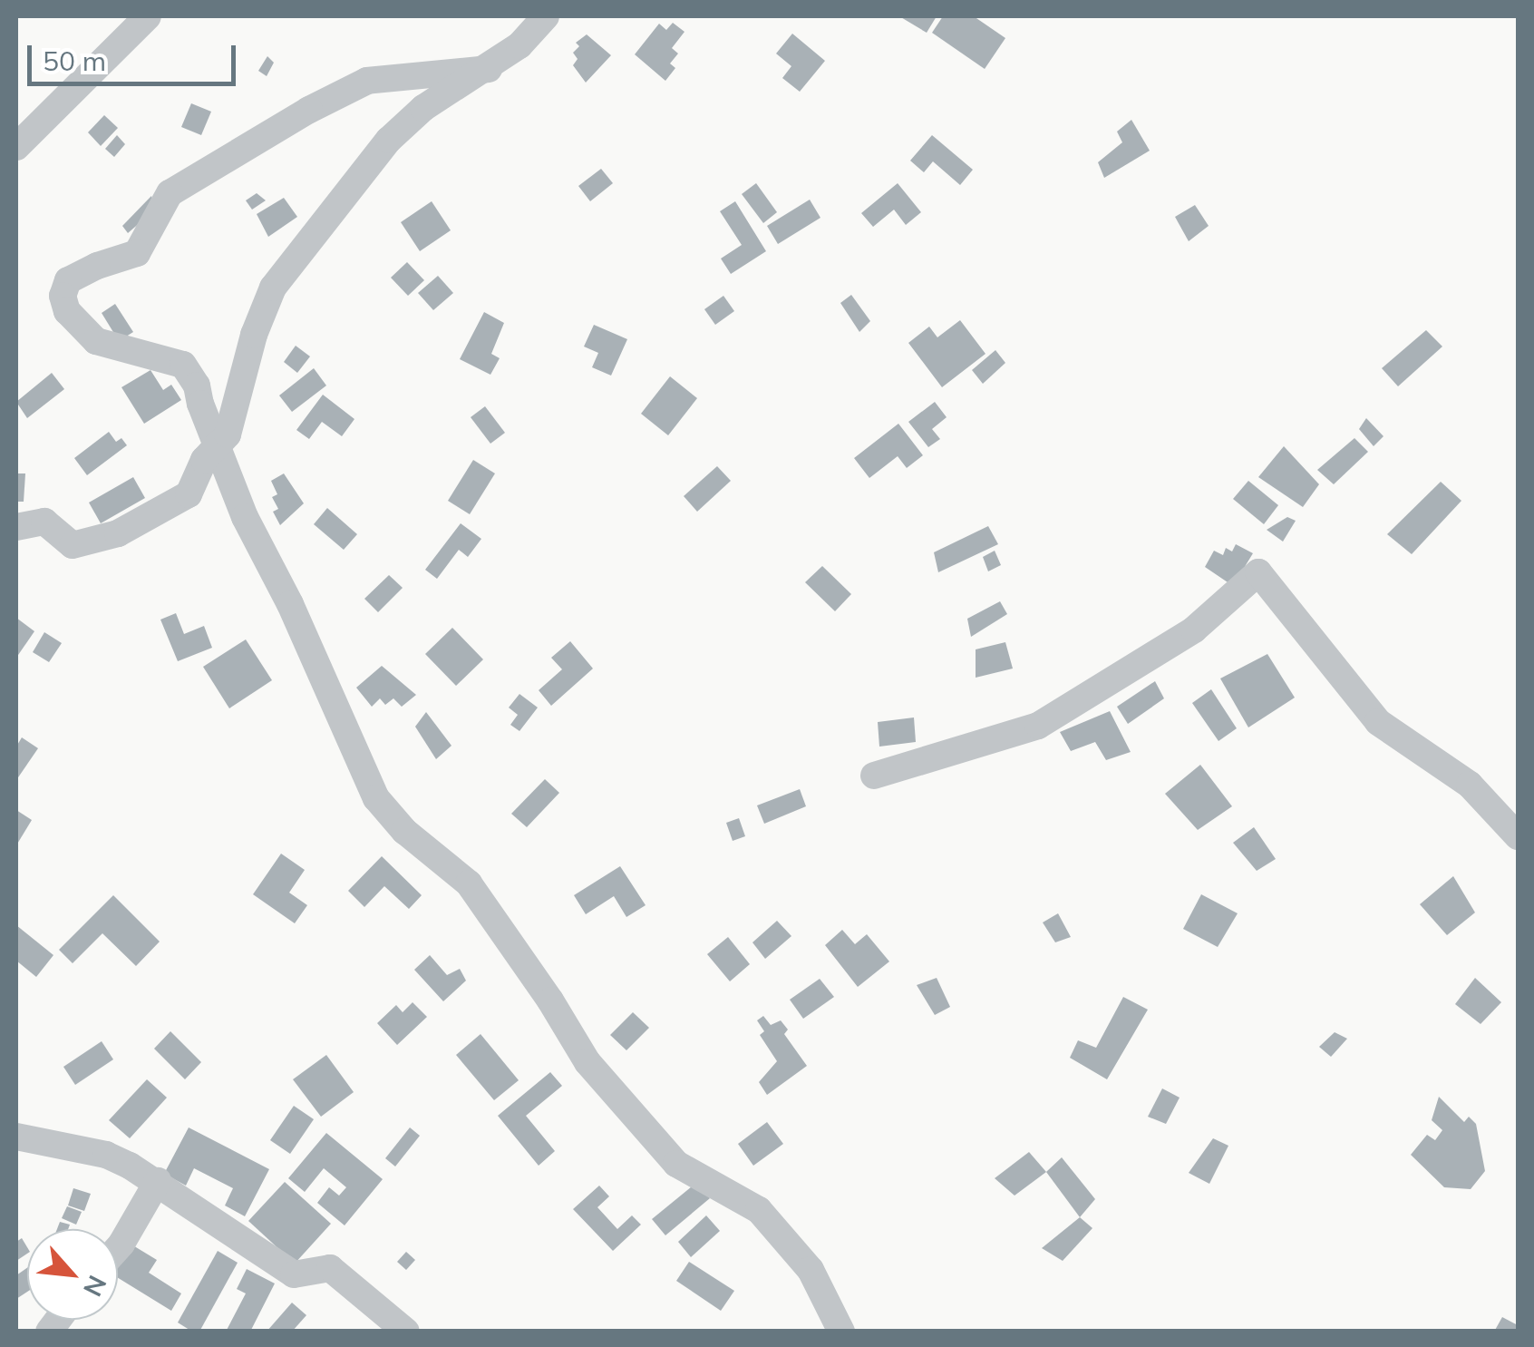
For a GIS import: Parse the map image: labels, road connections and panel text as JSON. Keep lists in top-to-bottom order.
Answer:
{
  "scale_bar": "50 m",
  "north": "bottom right"
}
